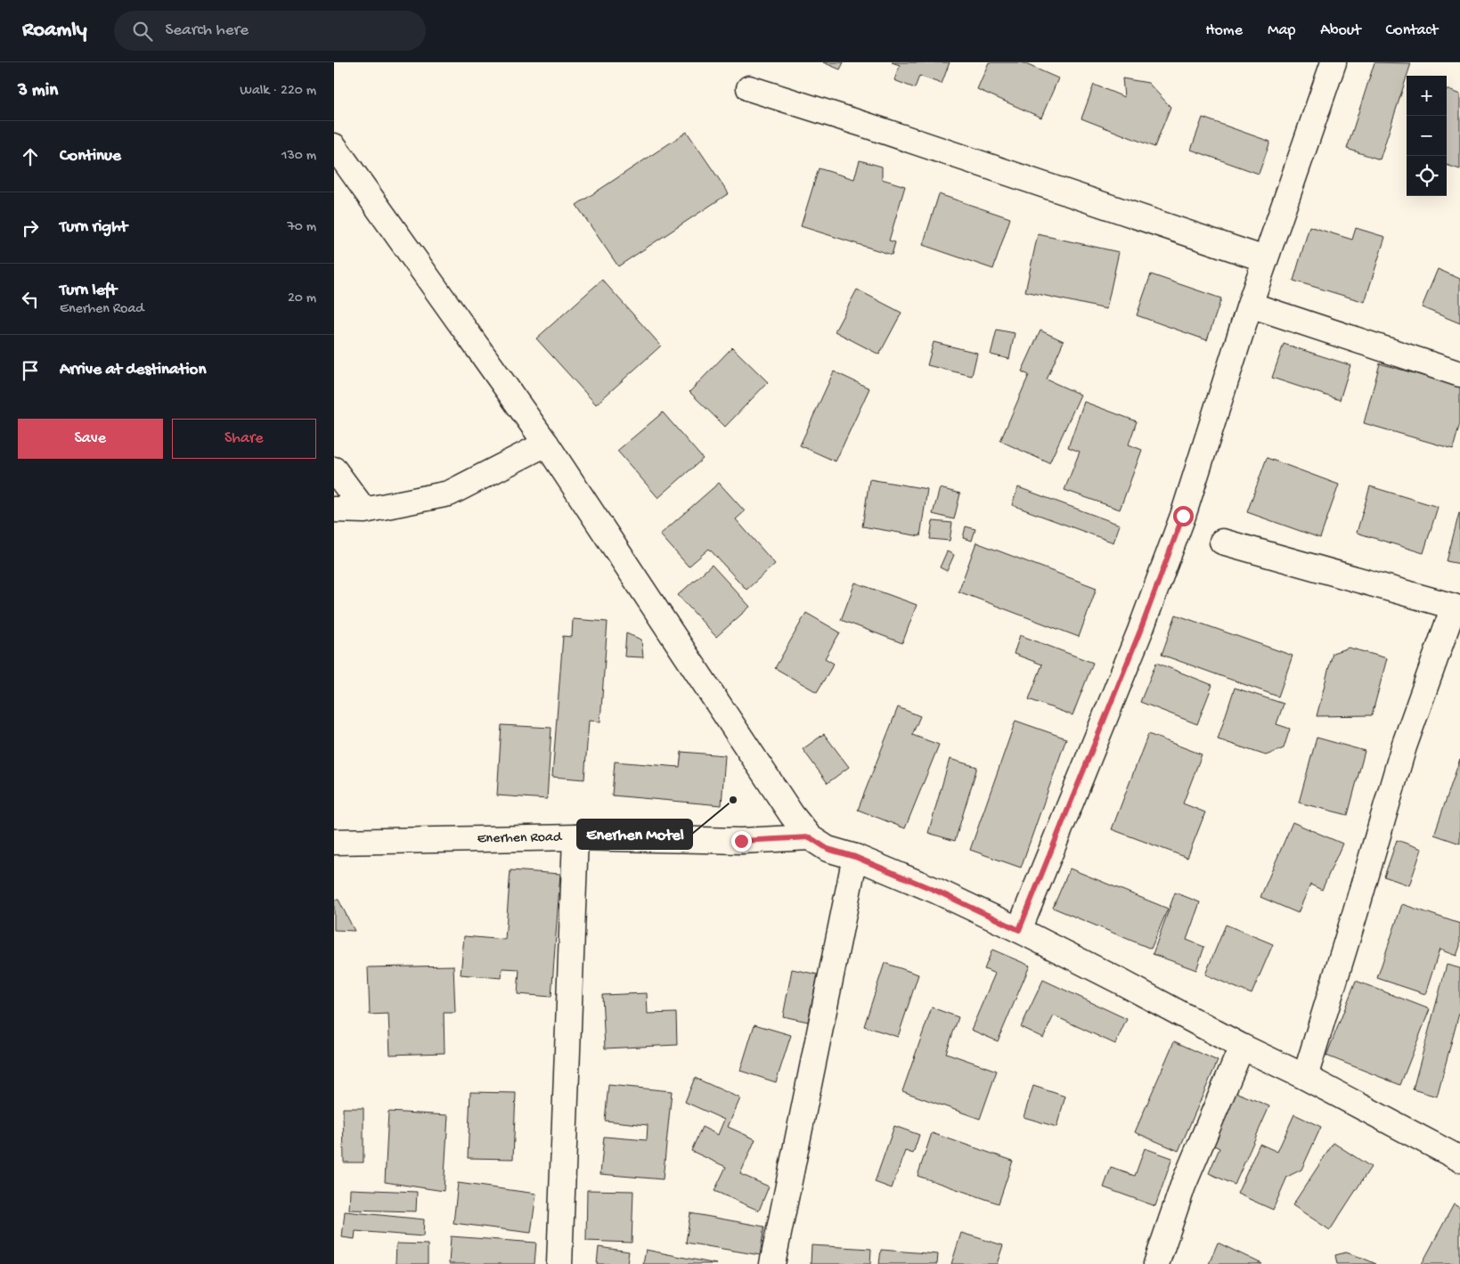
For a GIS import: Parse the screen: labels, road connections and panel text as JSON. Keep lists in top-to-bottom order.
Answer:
{
  "streets": {
    "street": ["Enerhen Road"]
  },
  "places": ["Enerhen Motel"],
  "page": {
    "header": "Roamly",
    "search": "Search here",
    "nav": [
      "Home",
      "Map",
      "About",
      "Contact"
    ],
    "heading": ["3 min", "Walk · 220 m"],
    "map_buttons": ["+", "−"],
    "list": [
      ["Continue", "130 m"],
      ["Turn right", "70 m"],
      ["Turn left", "Enerhen Road", "20 m"],
      "Arrive at destination"
    ],
    "buttons": ["Save", "Share"]
  }
}
